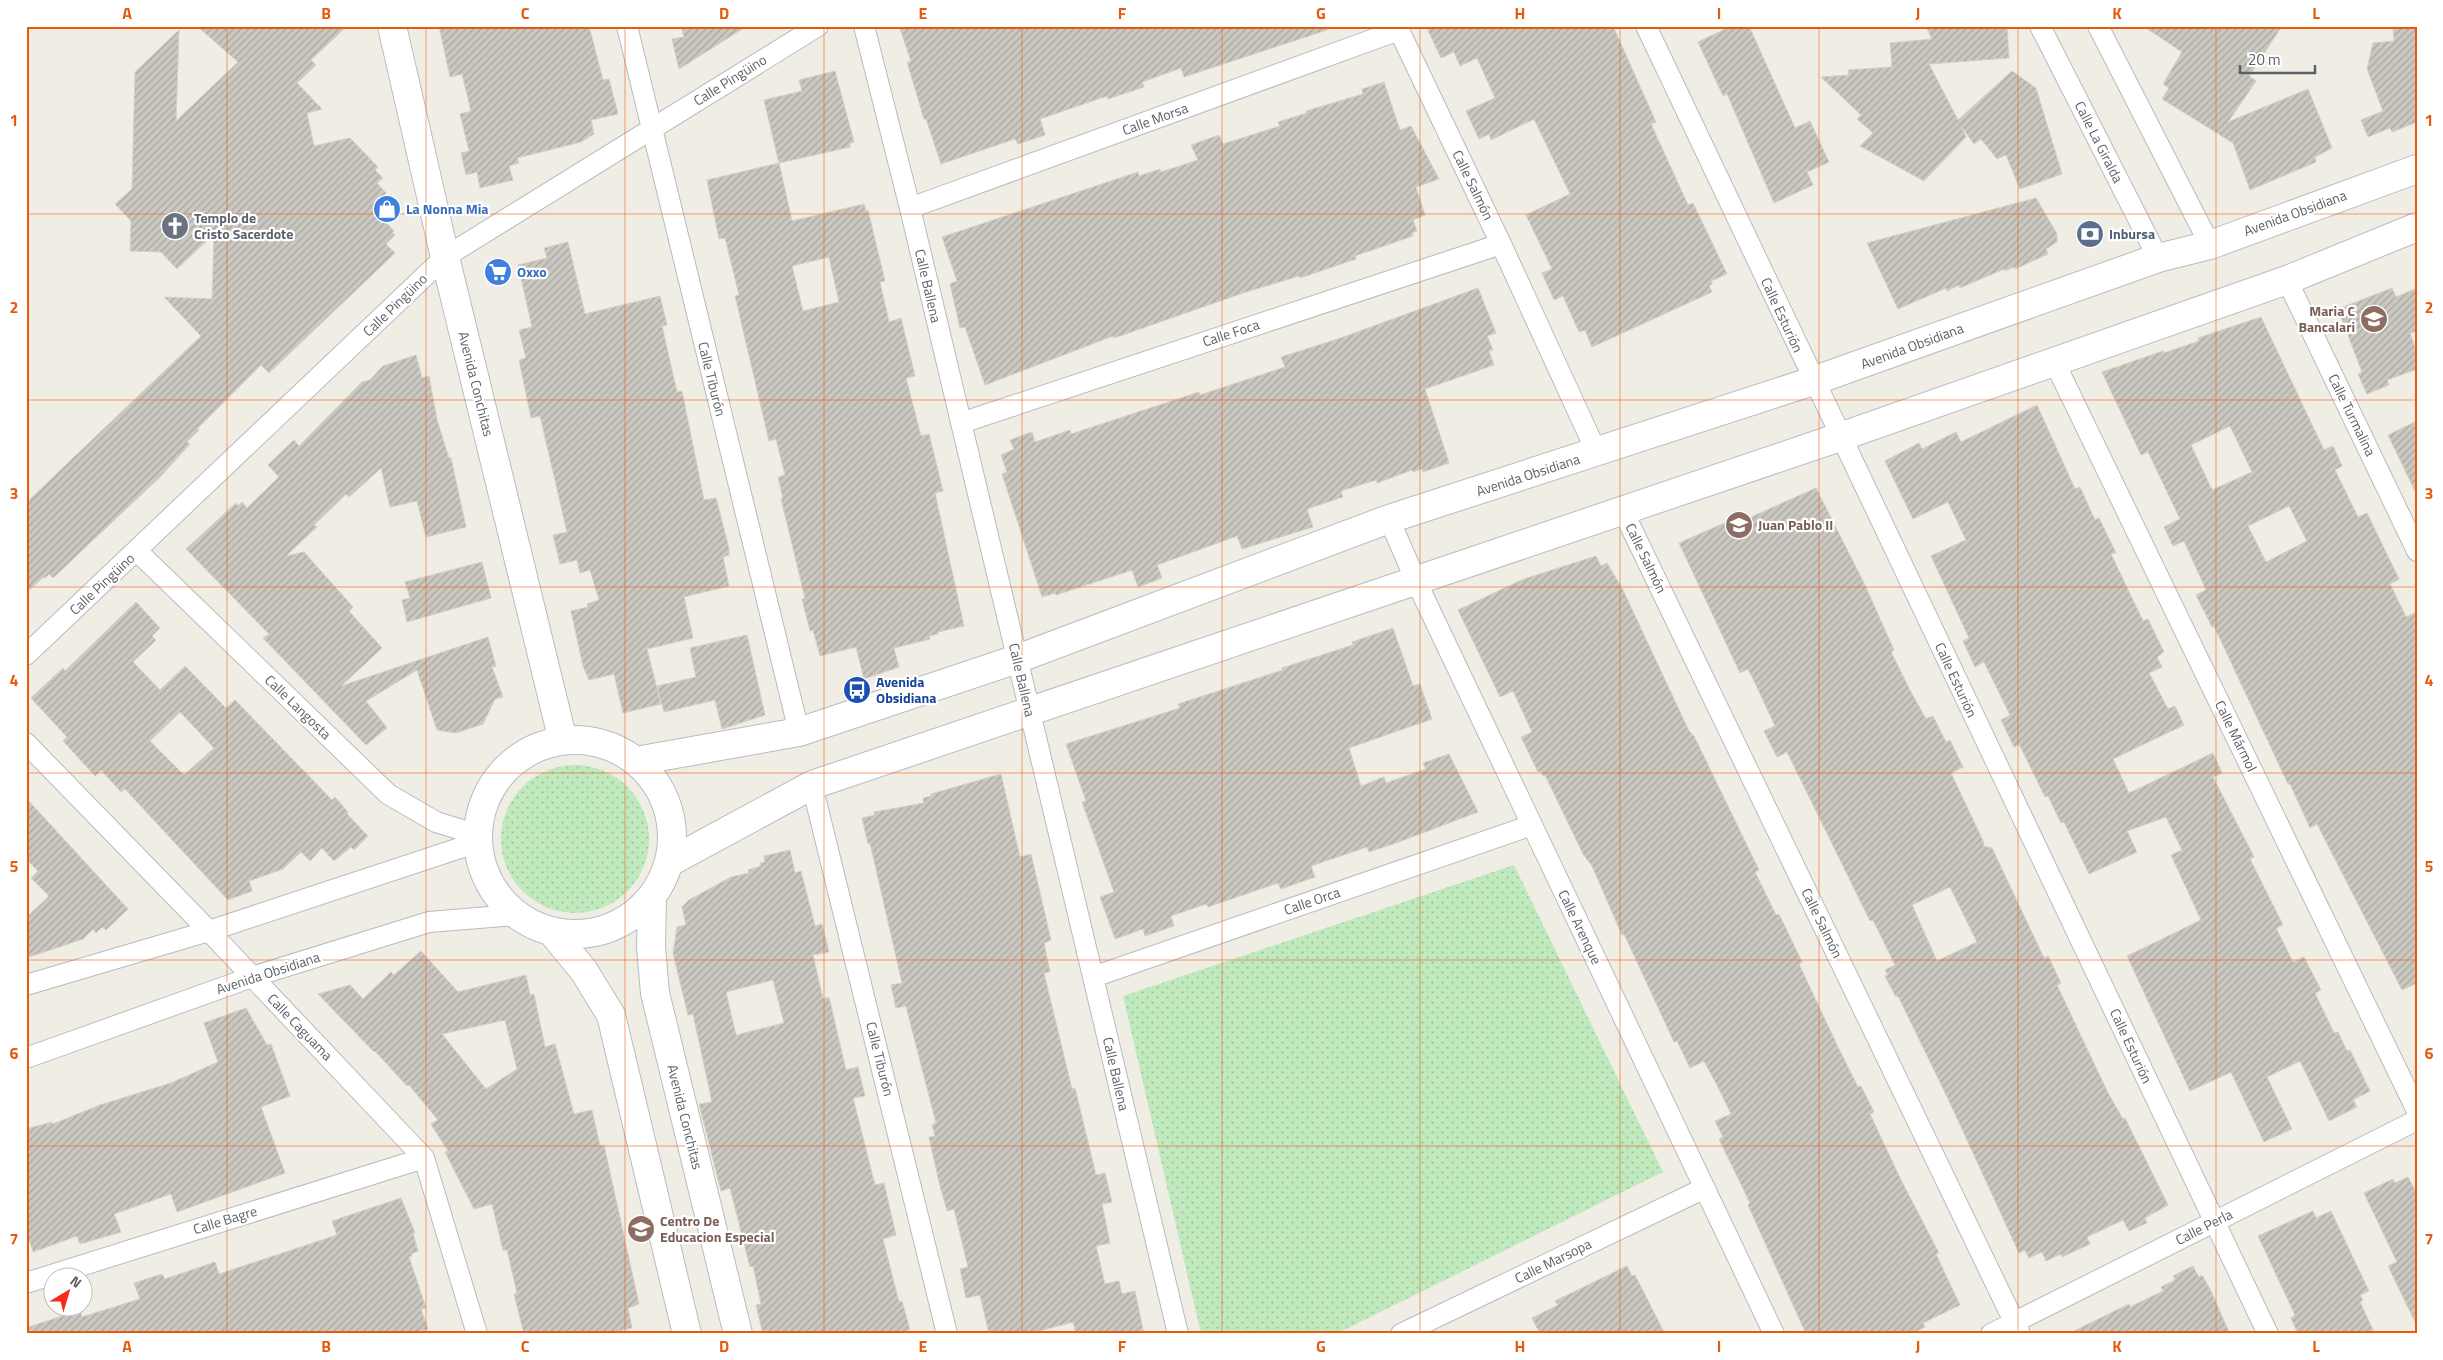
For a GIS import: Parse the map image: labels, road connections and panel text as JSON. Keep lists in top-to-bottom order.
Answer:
{
  "streets": {
    "street": [
      "Calle Pingüino",
      "Calle Morsa",
      "Calle La Giralda",
      "Calle Salmón",
      "Avenida Obsidiana",
      "Calle Ballena",
      "Calle Esturión",
      "Calle Foca",
      "Calle Tiburón",
      "Avenida Conchitas",
      "Calle Turmalina",
      "Calle Langosta",
      "Calle Mármol",
      "Calle Orca",
      "Calle Arenque",
      "Calle Caguama",
      "Calle Bagre",
      "Calle Perla",
      "Calle Marsopa"
    ]
  },
  "crossings": [
    ["Calle Pingüino", "Calle Tiburón"],
    ["Calle Pingüino", "Avenida Conchitas"],
    ["Calle Pingüino", "Calle Langosta"],
    ["Calle Morsa", "Calle Salmón"],
    ["Calle Morsa", "Calle Ballena"],
    ["Calle La Giralda", "Avenida Obsidiana"],
    ["Calle Salmón", "Avenida Obsidiana"],
    ["Calle Salmón", "Calle Foca"],
    ["Calle Salmón", "Calle Perla"],
    ["Avenida Obsidiana", "Calle Ballena"],
    ["Avenida Obsidiana", "Calle Esturión"],
    ["Avenida Obsidiana", "Calle Tiburón"],
    ["Avenida Obsidiana", "Calle Arenque"],
    ["Avenida Obsidiana", "Calle Caguama"],
    ["Calle Ballena", "Calle Foca"],
    ["Calle Ballena", "Calle Orca"],
    ["Calle Esturión", "Calle Perla"],
    ["Calle Orca", "Calle Arenque"],
    ["Calle Arenque", "Calle Marsopa"],
    ["Calle Caguama", "Calle Bagre"]
  ],
  "places": {
    "shop": ["La Nonna Mia"],
    "church": ["Templo de Cristo Sacerdote"],
    "bank": ["Inbursa"],
    "supermarket": ["Oxxo"],
    "school or university": ["Maria C Bancalari", "Juan Pablo II", "Centro De Educacion Especial"],
    "bus stop": ["Avenida Obsidiana"]
  },
  "scale_bar": "20 m",
  "north": "top right",
  "grid": {
    "columns": [
      "A",
      "B",
      "C",
      "D",
      "E",
      "F",
      "G",
      "H",
      "I",
      "J",
      "K",
      "L"
    ],
    "rows": [
      "1",
      "2",
      "3",
      "4",
      "5",
      "6",
      "7"
    ]
  }
}
